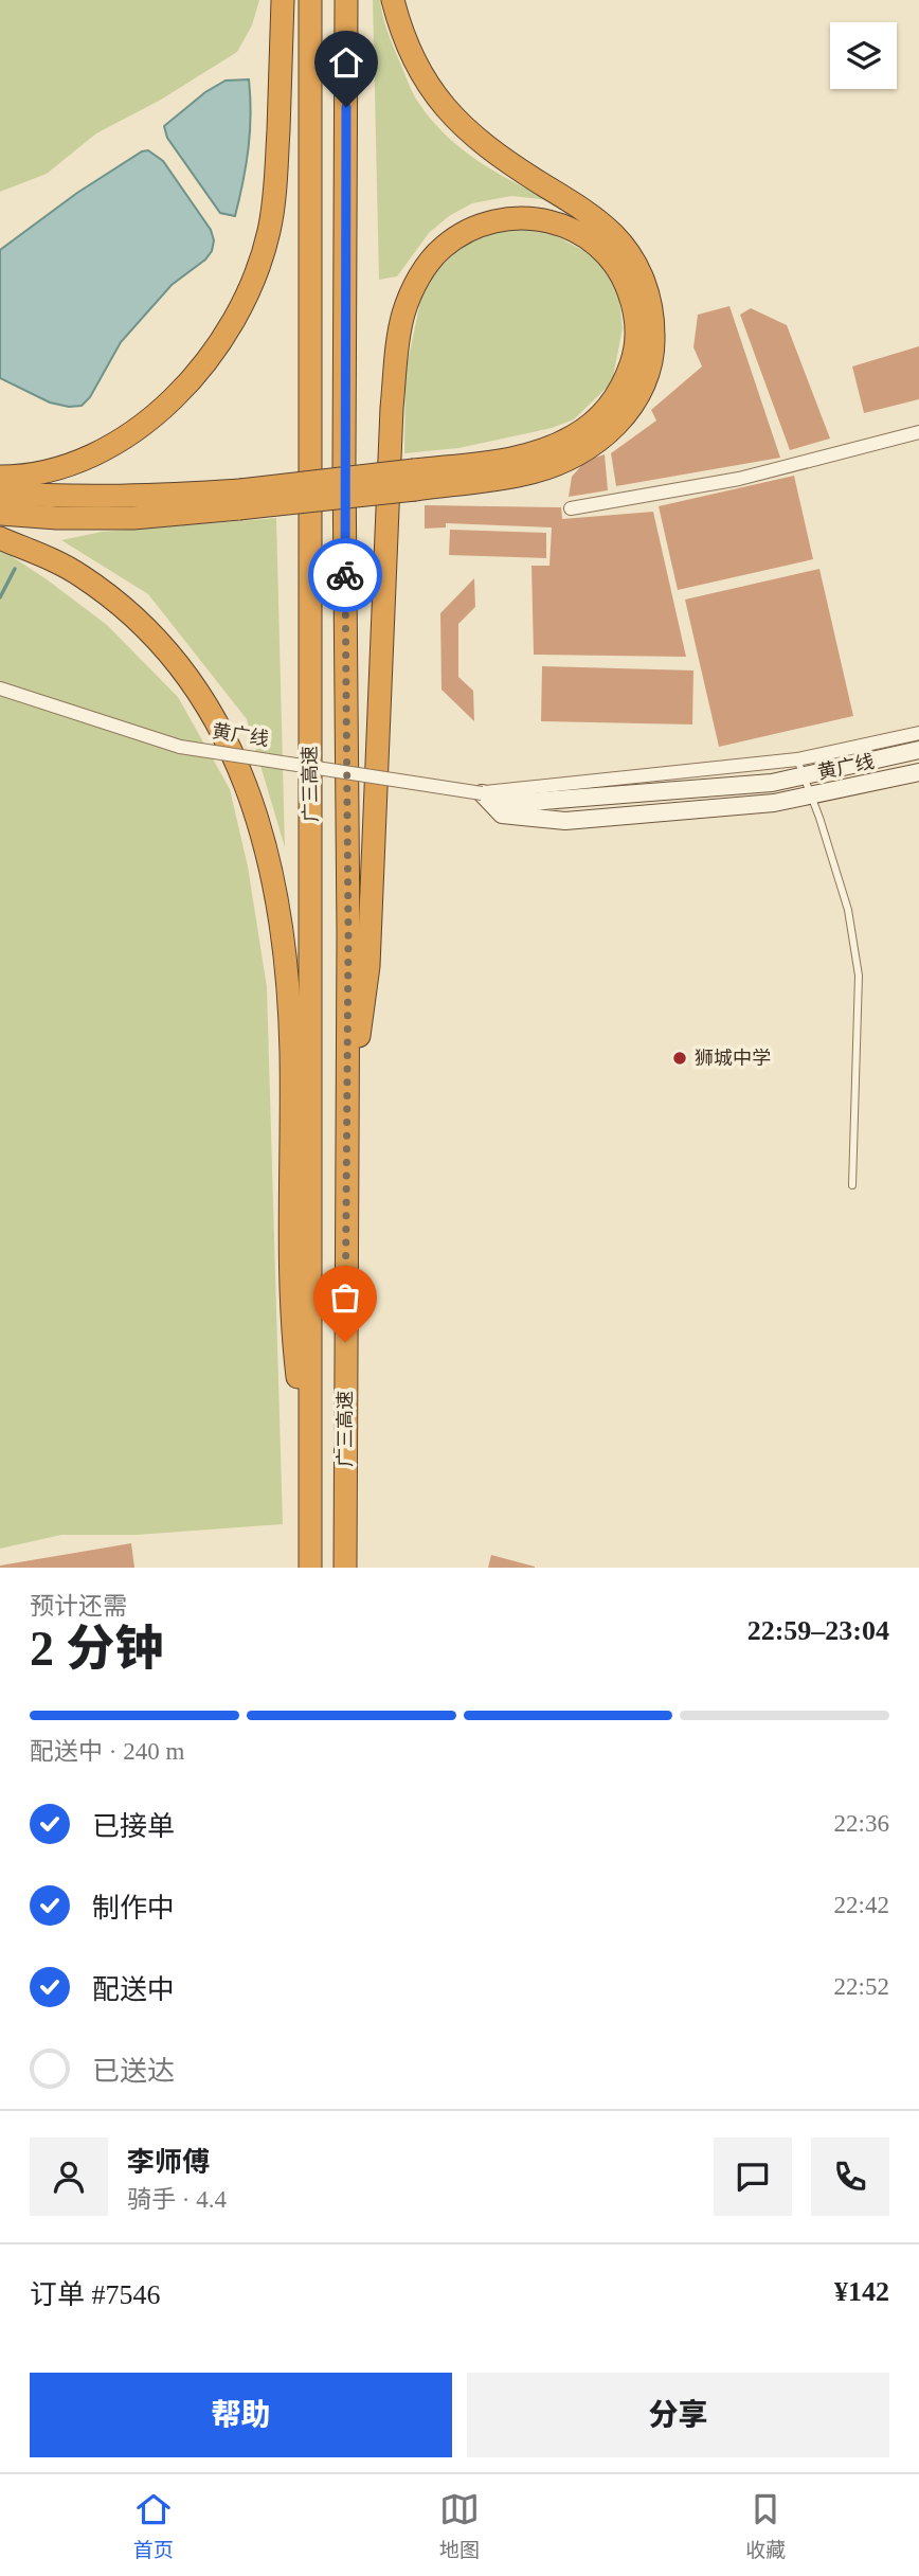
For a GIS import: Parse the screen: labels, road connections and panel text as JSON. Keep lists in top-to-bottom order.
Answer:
{
  "streets": {
    "highway": ["广三高速"],
    "street": ["黄广线"]
  },
  "places": ["狮城中学"],
  "page": {
    "heading": ["2 分钟", "预计还需", "22:59–23:04"],
    "panel": [
      "李师傅",
      "骑手 · 4.4",
      "订单 #7546",
      "¥142"
    ],
    "bar": "配送中 · 240 m",
    "list": [
      ["已接单", "22:36"],
      ["制作中", "22:42"],
      ["配送中", "22:52"],
      "已送达"
    ],
    "buttons": ["帮助", "分享"],
    "tabs": ["首页", "地图", "收藏"]
  }
}
